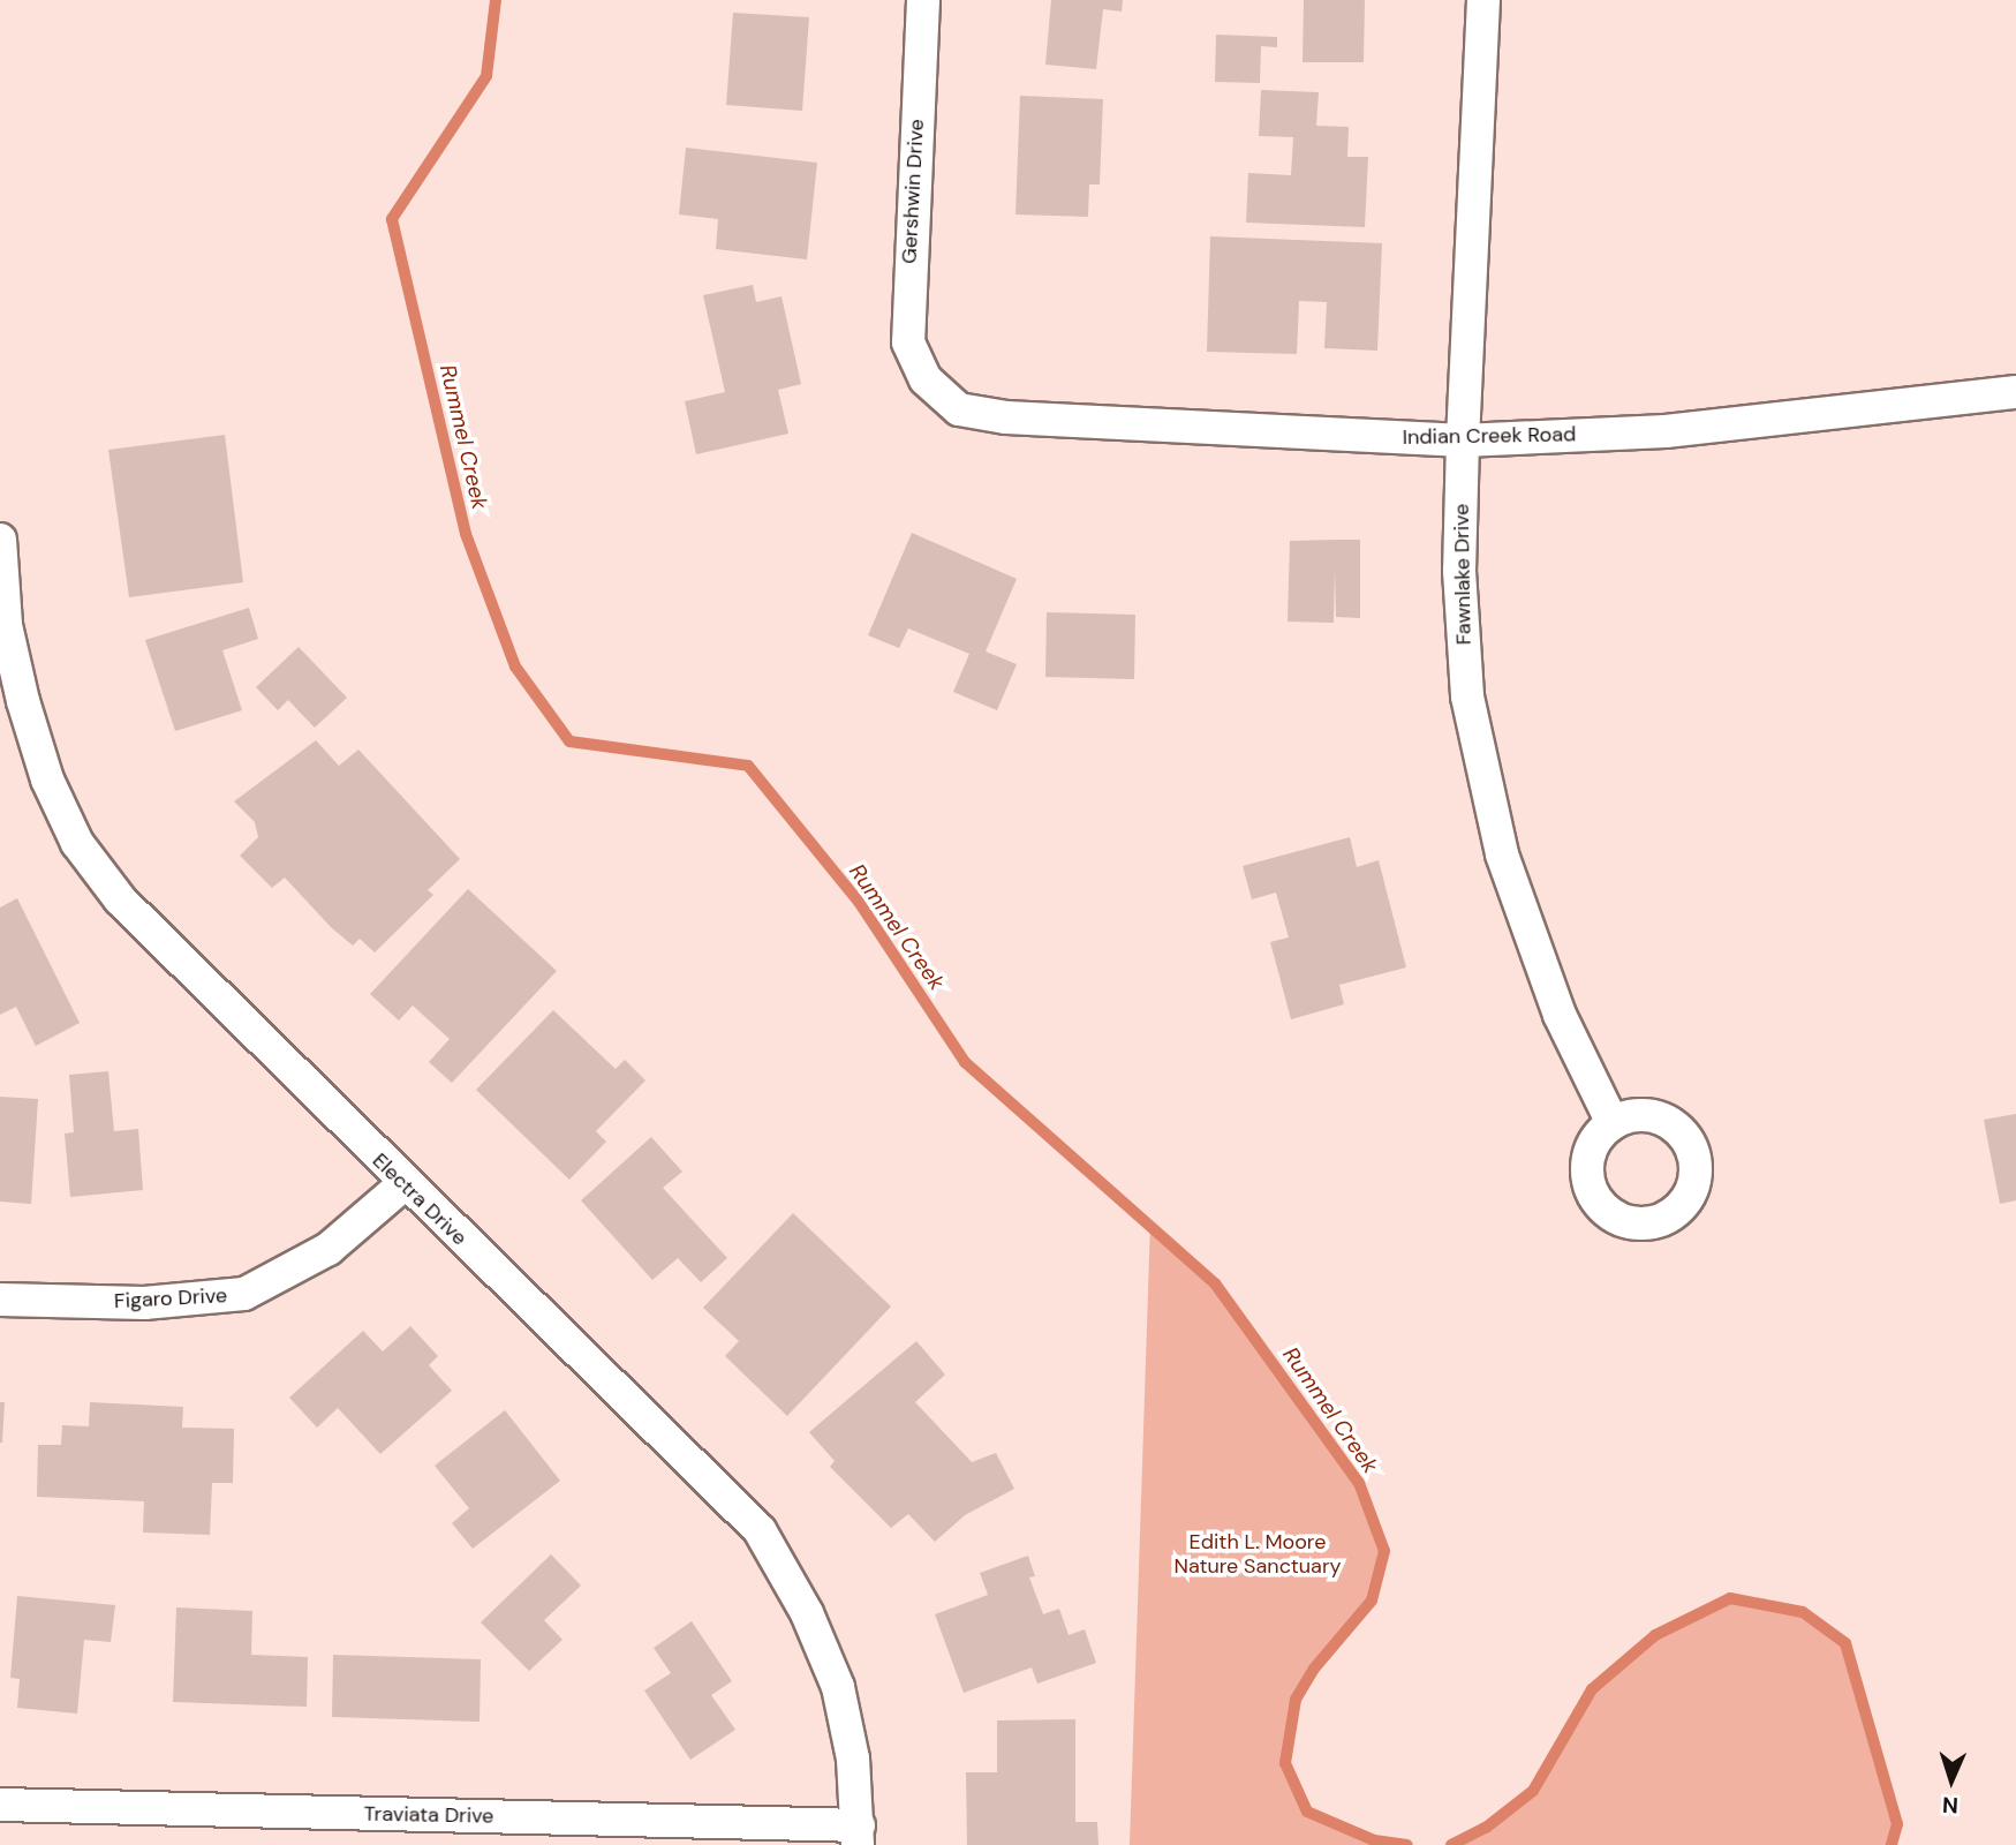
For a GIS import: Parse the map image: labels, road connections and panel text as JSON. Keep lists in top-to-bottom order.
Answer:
{
  "streets": {
    "street": [
      "Gershwin Drive",
      "Indian Creek Road",
      "Fawnlake Drive",
      "Electra Drive",
      "Figaro Drive",
      "Traviata Drive"
    ]
  },
  "crossings": [
    ["Gershwin Drive", "Indian Creek Road"],
    ["Indian Creek Road", "Fawnlake Drive"],
    ["Electra Drive", "Figaro Drive"],
    ["Electra Drive", "Traviata Drive"]
  ],
  "water": ["Rummel Creek"],
  "parks": ["Edith L. Moore Nature Sanctuary"],
  "north": "bottom"
}
